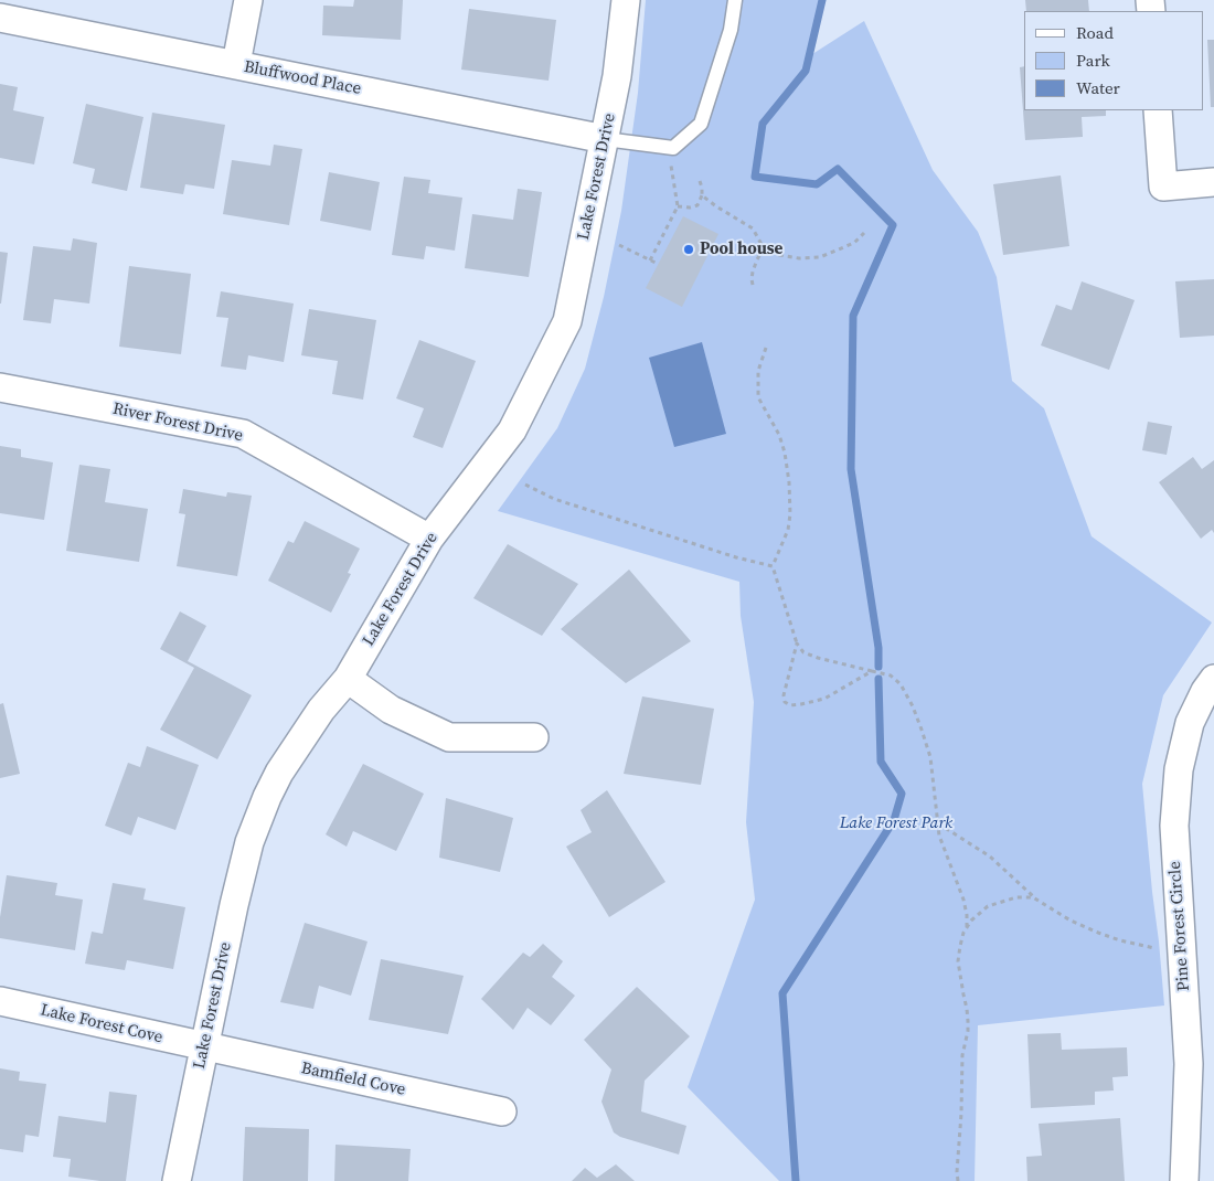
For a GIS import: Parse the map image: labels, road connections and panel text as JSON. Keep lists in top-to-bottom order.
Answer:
{
  "streets": {
    "street": [
      "Bluffwood Place",
      "Lake Forest Drive",
      "River Forest Drive",
      "Pine Forest Circle",
      "Lake Forest Cove",
      "Bamfield Cove"
    ]
  },
  "crossings": [
    ["Bluffwood Place", "Lake Forest Drive"],
    ["Lake Forest Drive", "River Forest Drive"],
    ["Lake Forest Drive", "Lake Forest Cove"],
    ["Lake Forest Drive", "Bamfield Cove"],
    ["Lake Forest Cove", "Bamfield Cove"]
  ],
  "parks": ["Lake Forest Park"],
  "places": ["Pool house"],
  "legend": ["Road", "Park", "Water"]
}
